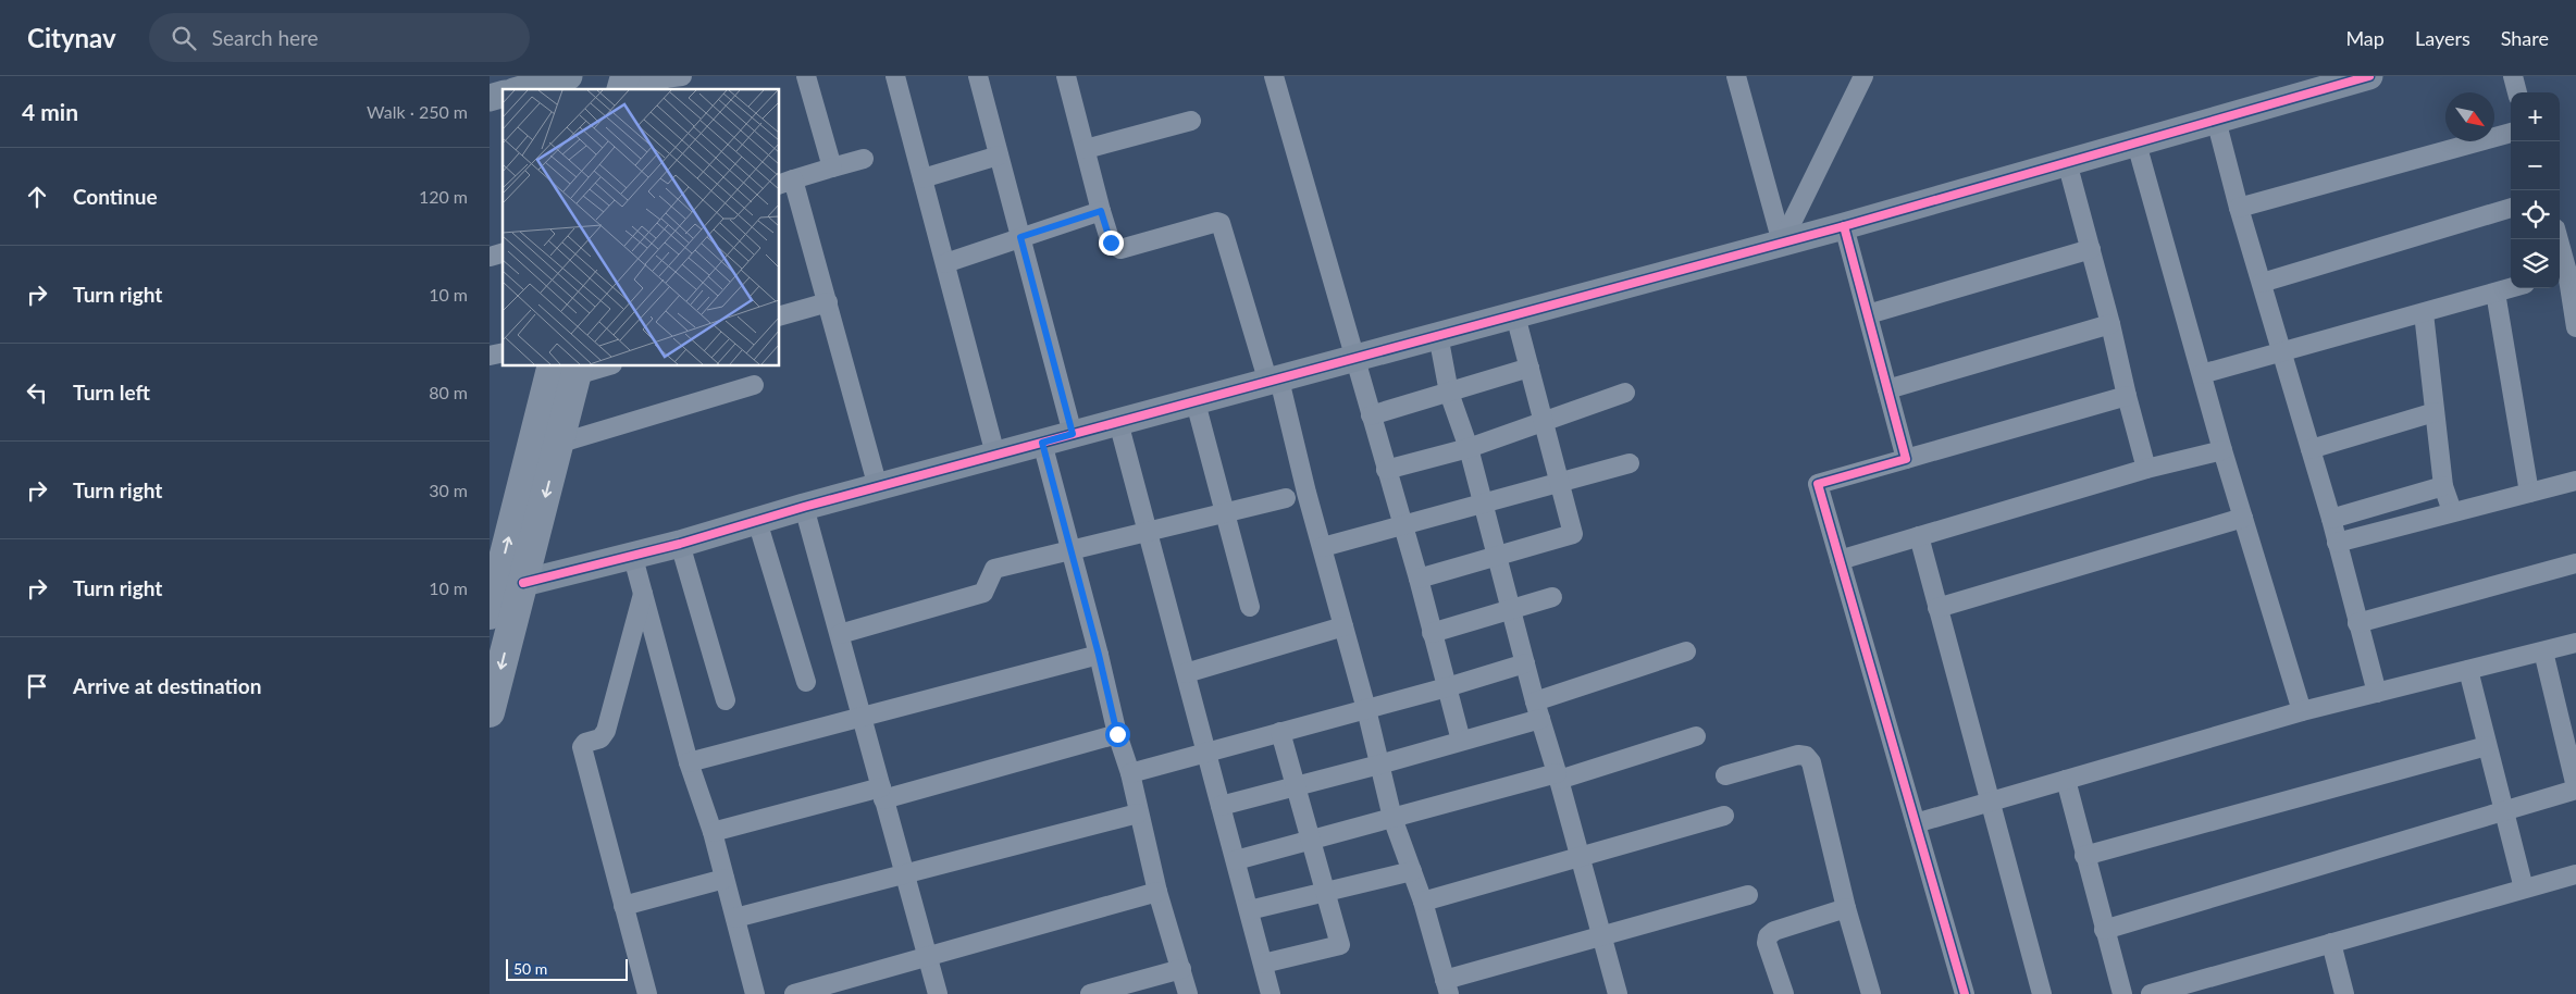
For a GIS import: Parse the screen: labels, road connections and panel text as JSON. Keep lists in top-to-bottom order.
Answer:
{
  "scale_bar": "50 m",
  "north": "bottom right",
  "page": {
    "header": "Citynav",
    "search": "Search here",
    "nav": ["Map", "Layers", "Share"],
    "heading": ["4 min", "Walk · 250 m"],
    "map_buttons": ["+", "−"],
    "list": [
      ["Continue", "120 m"],
      ["Turn right", "10 m"],
      ["Turn left", "80 m"],
      ["Turn right", "30 m"],
      ["Turn right", "10 m"],
      "Arrive at destination"
    ],
    "scale": "50 m"
  }
}
